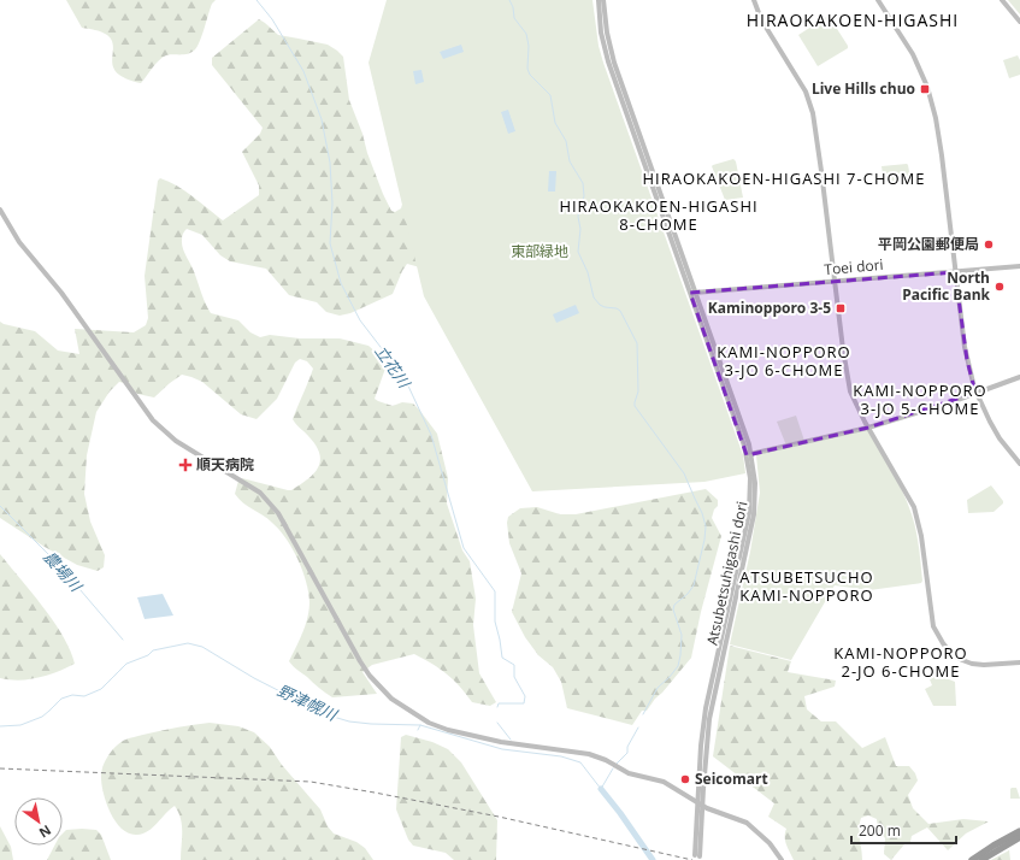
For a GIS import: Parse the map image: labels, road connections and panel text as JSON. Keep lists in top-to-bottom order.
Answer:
{
  "streets": {
    "street": ["Toei dori", "Atsubetsuhigashi dori"]
  },
  "crossings": [
    ["Toei dori", "Atsubetsuhigashi dori"]
  ],
  "districts": [
    "HIRAOKAKOEN-HIGASHI",
    "HIRAOKAKOEN-HIGASHI 7-CHOME",
    "HIRAOKAKOEN-HIGASHI 8-CHOME",
    "KAMI-NOPPORO 3-JO 6-CHOME",
    "KAMI-NOPPORO 3-JO 5-CHOME",
    "ATSUBETSUCHO KAMI-NOPPORO",
    "KAMI-NOPPORO 2-JO 6-CHOME"
  ],
  "water": ["立花川", "農場川", "野津幌川"],
  "parks": ["東部緑地"],
  "places": {
    "transit": ["Live Hills chuo", "Kaminopporo 3-5"],
    "other": ["平岡公園郵便局", "North Pacific Bank", "Seicomart"],
    "health": ["順天病院"]
  },
  "scale_bar": "200 m",
  "north": "bottom right"
}
